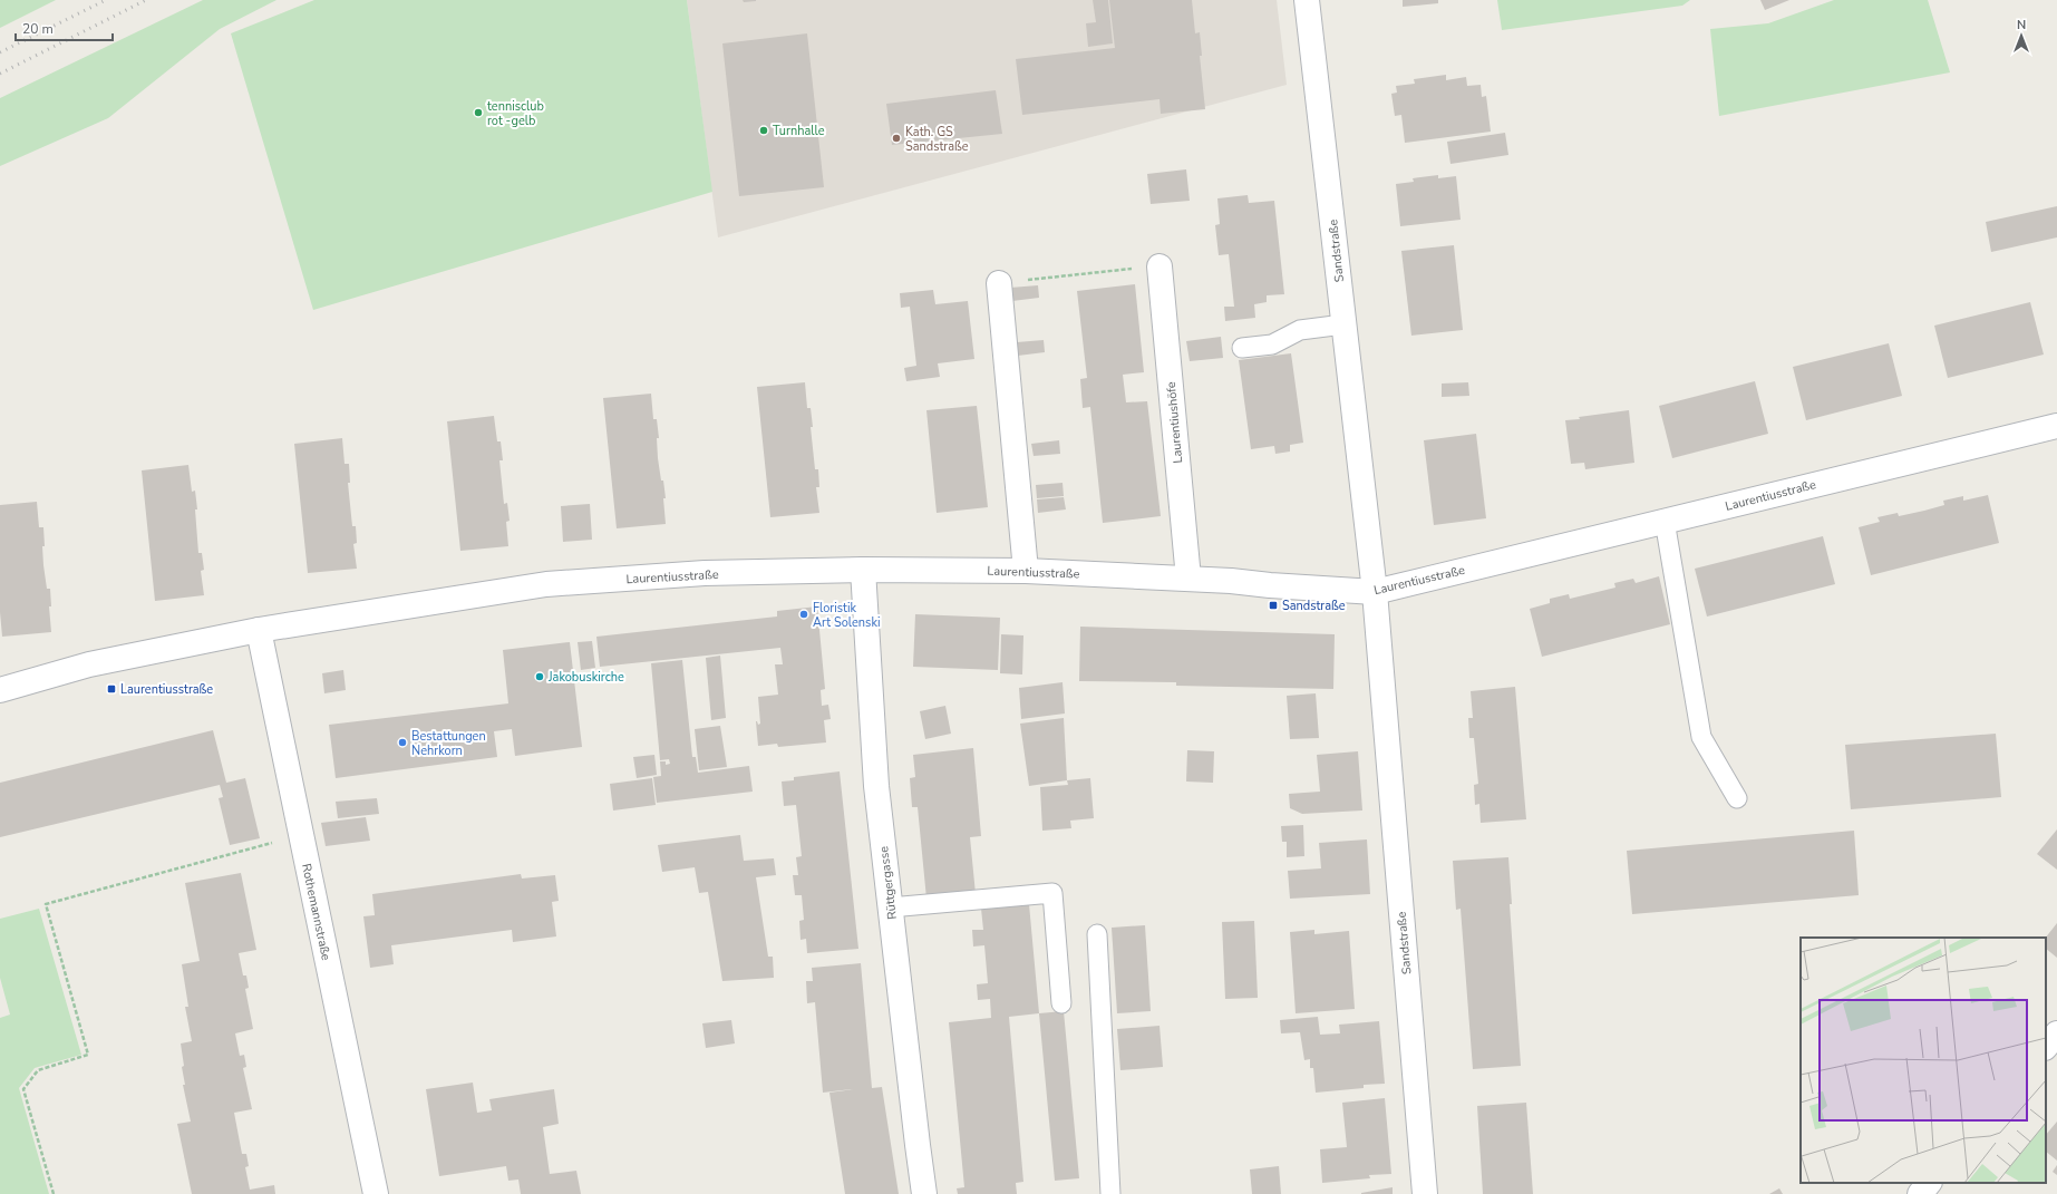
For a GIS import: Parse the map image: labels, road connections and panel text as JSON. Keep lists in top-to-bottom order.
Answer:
{
  "streets": {
    "street": [
      "Sandstraße",
      "Laurentiushöfe",
      "Laurentiusstraße",
      "Rüttgergasse",
      "Rothemannstraße"
    ]
  },
  "crossings": [
    ["Sandstraße", "Laurentiusstraße"],
    ["Laurentiushöfe", "Laurentiusstraße"],
    ["Laurentiusstraße", "Rüttgergasse"],
    ["Laurentiusstraße", "Rothemannstraße"]
  ],
  "places": {
    "other": [
      "tennisclub rot -gelb",
      "Turnhalle",
      "Kath. GS Sandstraße",
      "Floristik Art Solenski",
      "Jakobuskirche",
      "Bestattungen Nehrkorn"
    ],
    "transit": ["Sandstraße", "Laurentiusstraße"]
  },
  "scale_bar": "20 m",
  "north": "top"
}
